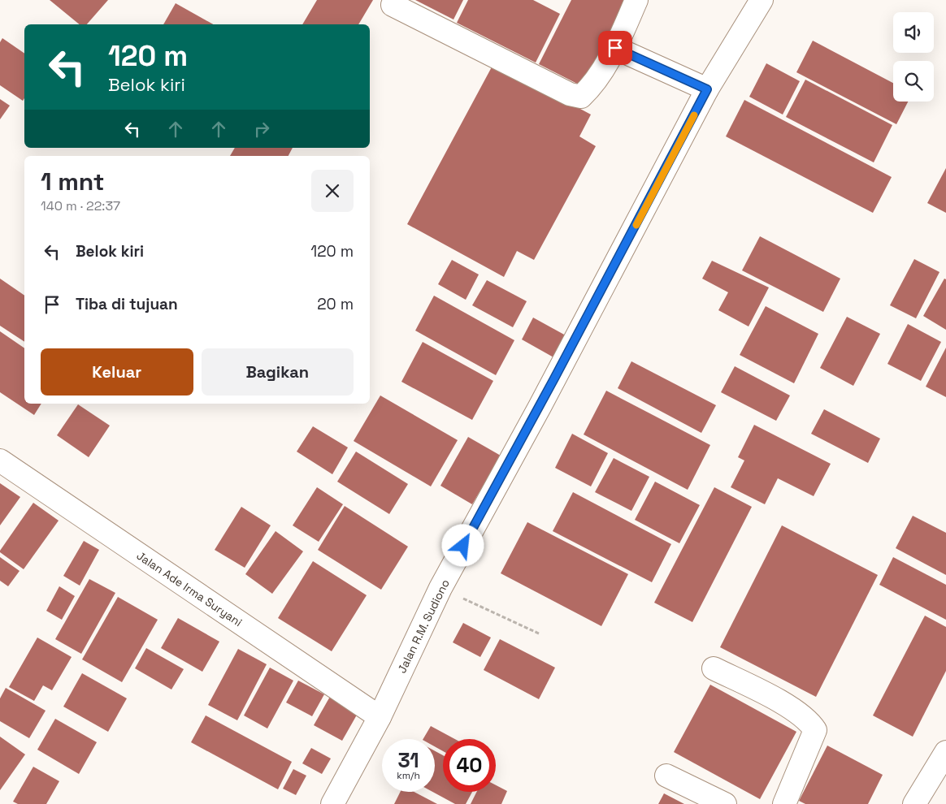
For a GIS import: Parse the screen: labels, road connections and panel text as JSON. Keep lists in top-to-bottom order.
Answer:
{
  "streets": {
    "street": ["Jalan Ade Irma Suryani", "Jalan R.M. Sudiono"]
  },
  "crossings": [
    ["Jalan Ade Irma Suryani", "Jalan R.M. Sudiono"]
  ],
  "page": {
    "turn": ["120 m", "Belok kiri"],
    "heading": ["1 mnt", "140 m · 22:37"],
    "list": [
      {
        "name": "Belok kiri",
        "value": "120 m"
      },
      {
        "name": "Tiba di tujuan",
        "value": "20 m"
      }
    ],
    "buttons": ["Keluar", "Bagikan"],
    "speed": "31 km/h",
    "limit": "40"
  }
}
